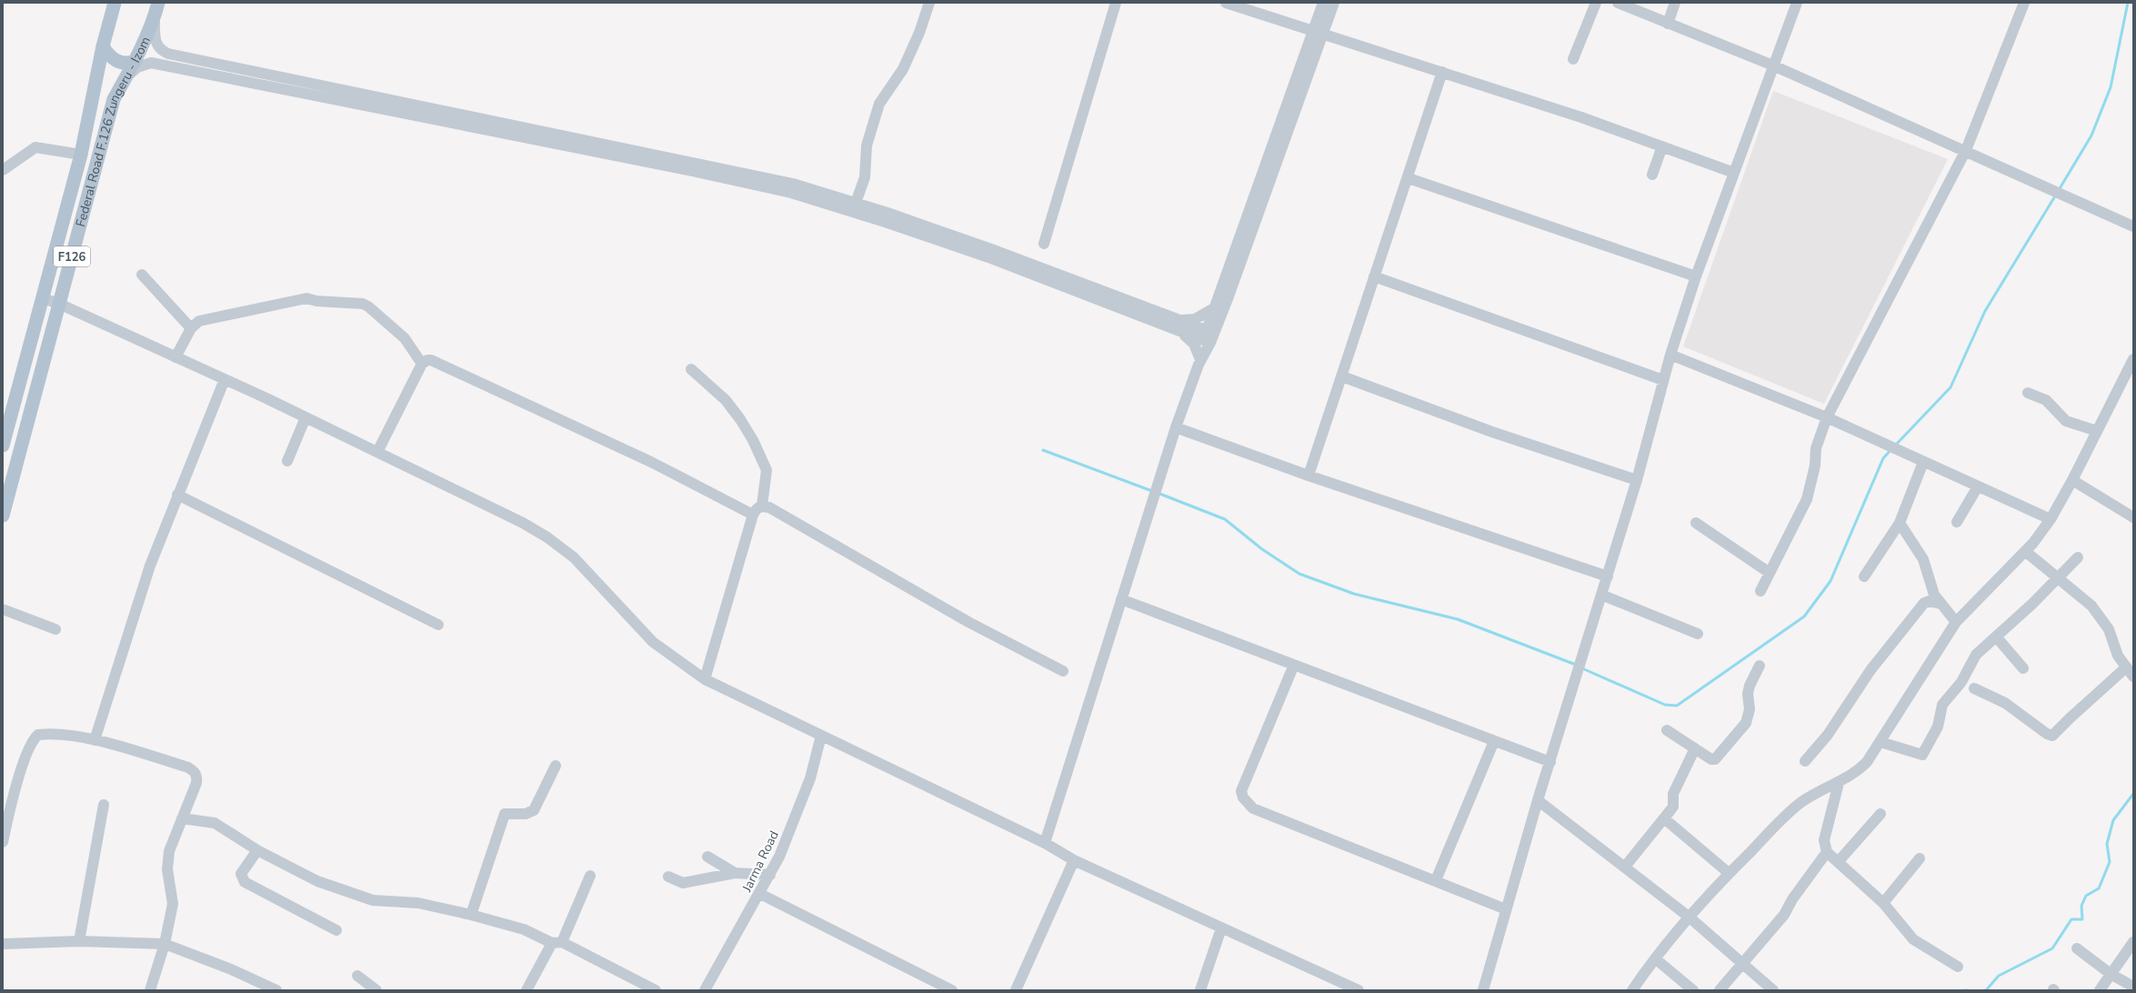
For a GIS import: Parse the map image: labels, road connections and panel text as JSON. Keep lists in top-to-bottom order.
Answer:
{
  "streets": {
    "main road": ["Federal Road F.126 Zungeru - Izom", "F126"],
    "street": ["Jarma Road"]
  }
}
